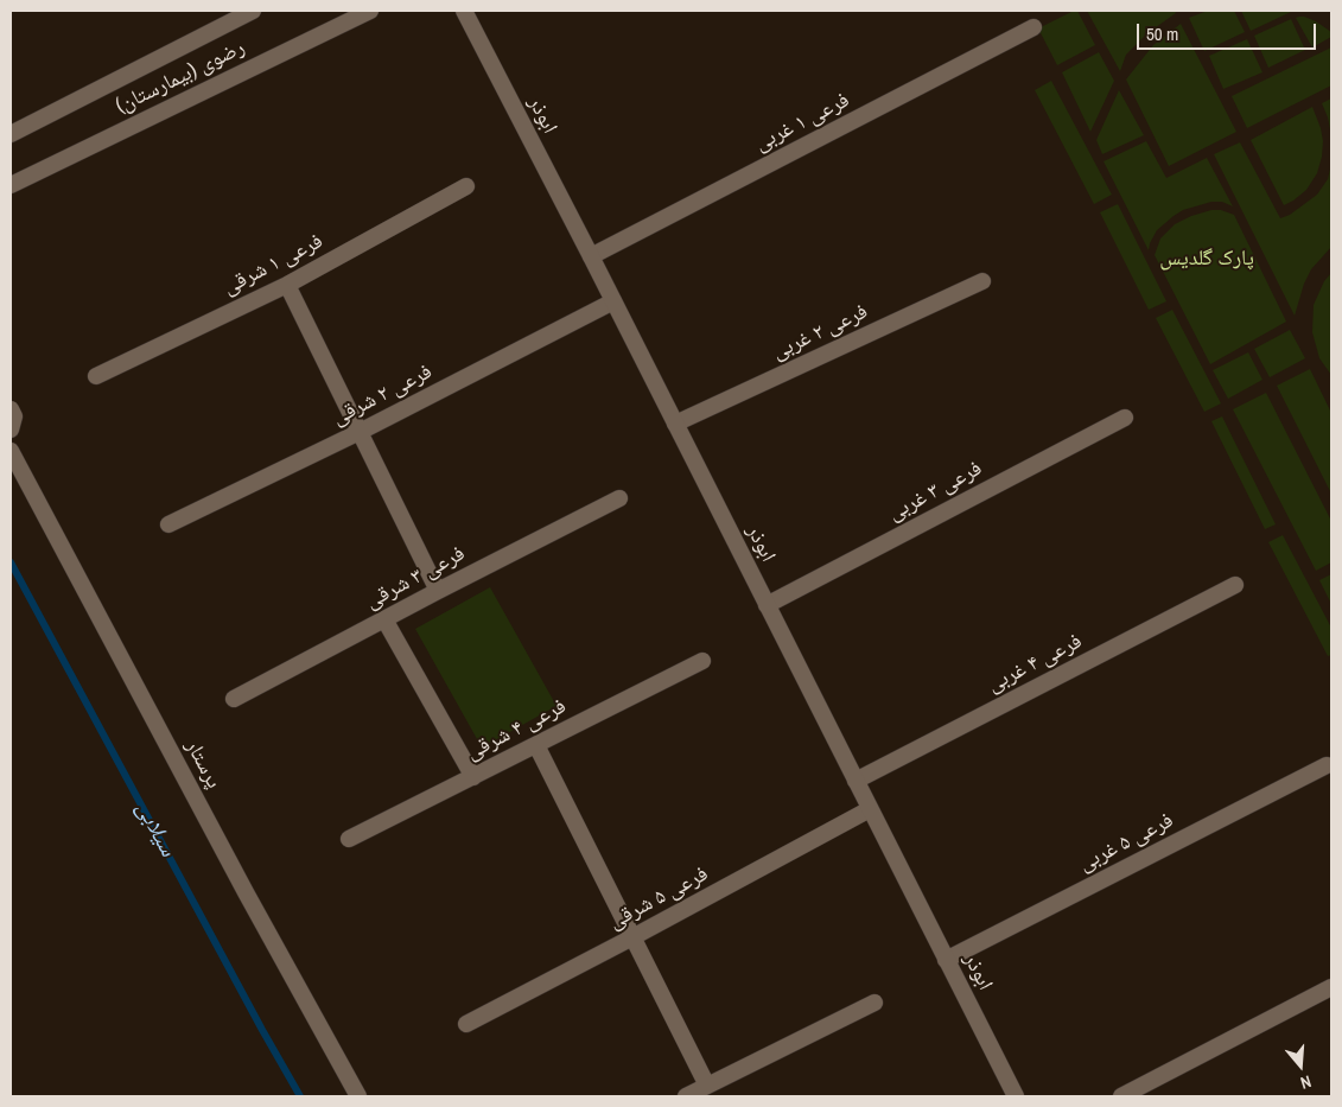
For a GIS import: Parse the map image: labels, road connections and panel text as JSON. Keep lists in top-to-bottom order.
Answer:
{
  "streets": {
    "street": [
      "رضوی (بیمارستان)",
      "ابوذر",
      "فرعی ۱ غربی",
      "فرعی ۱ شرقی",
      "فرعی ۲ غربی",
      "فرعی ۲ شرقی",
      "فرعی ۳ غربی",
      "فرعی ۳ شرقی",
      "فرعی ۴ غربی",
      "فرعی ۴ شرقی",
      "پرستار",
      "فرعی ۵ غربی",
      "فرعی ۵ شرقی"
    ]
  },
  "crossings": [
    ["ابوذر", "فرعی ۱ غربی"],
    ["ابوذر", "فرعی ۲ غربی"],
    ["ابوذر", "فرعی ۲ شرقی"],
    ["ابوذر", "فرعی ۳ غربی"],
    ["ابوذر", "فرعی ۴ غربی"],
    ["ابوذر", "فرعی ۵ غربی"],
    ["ابوذر", "فرعی ۵ شرقی"]
  ],
  "water": ["سیلابی"],
  "parks": ["پارک گلدیس"],
  "scale_bar": "50 m",
  "north": "bottom"
}
